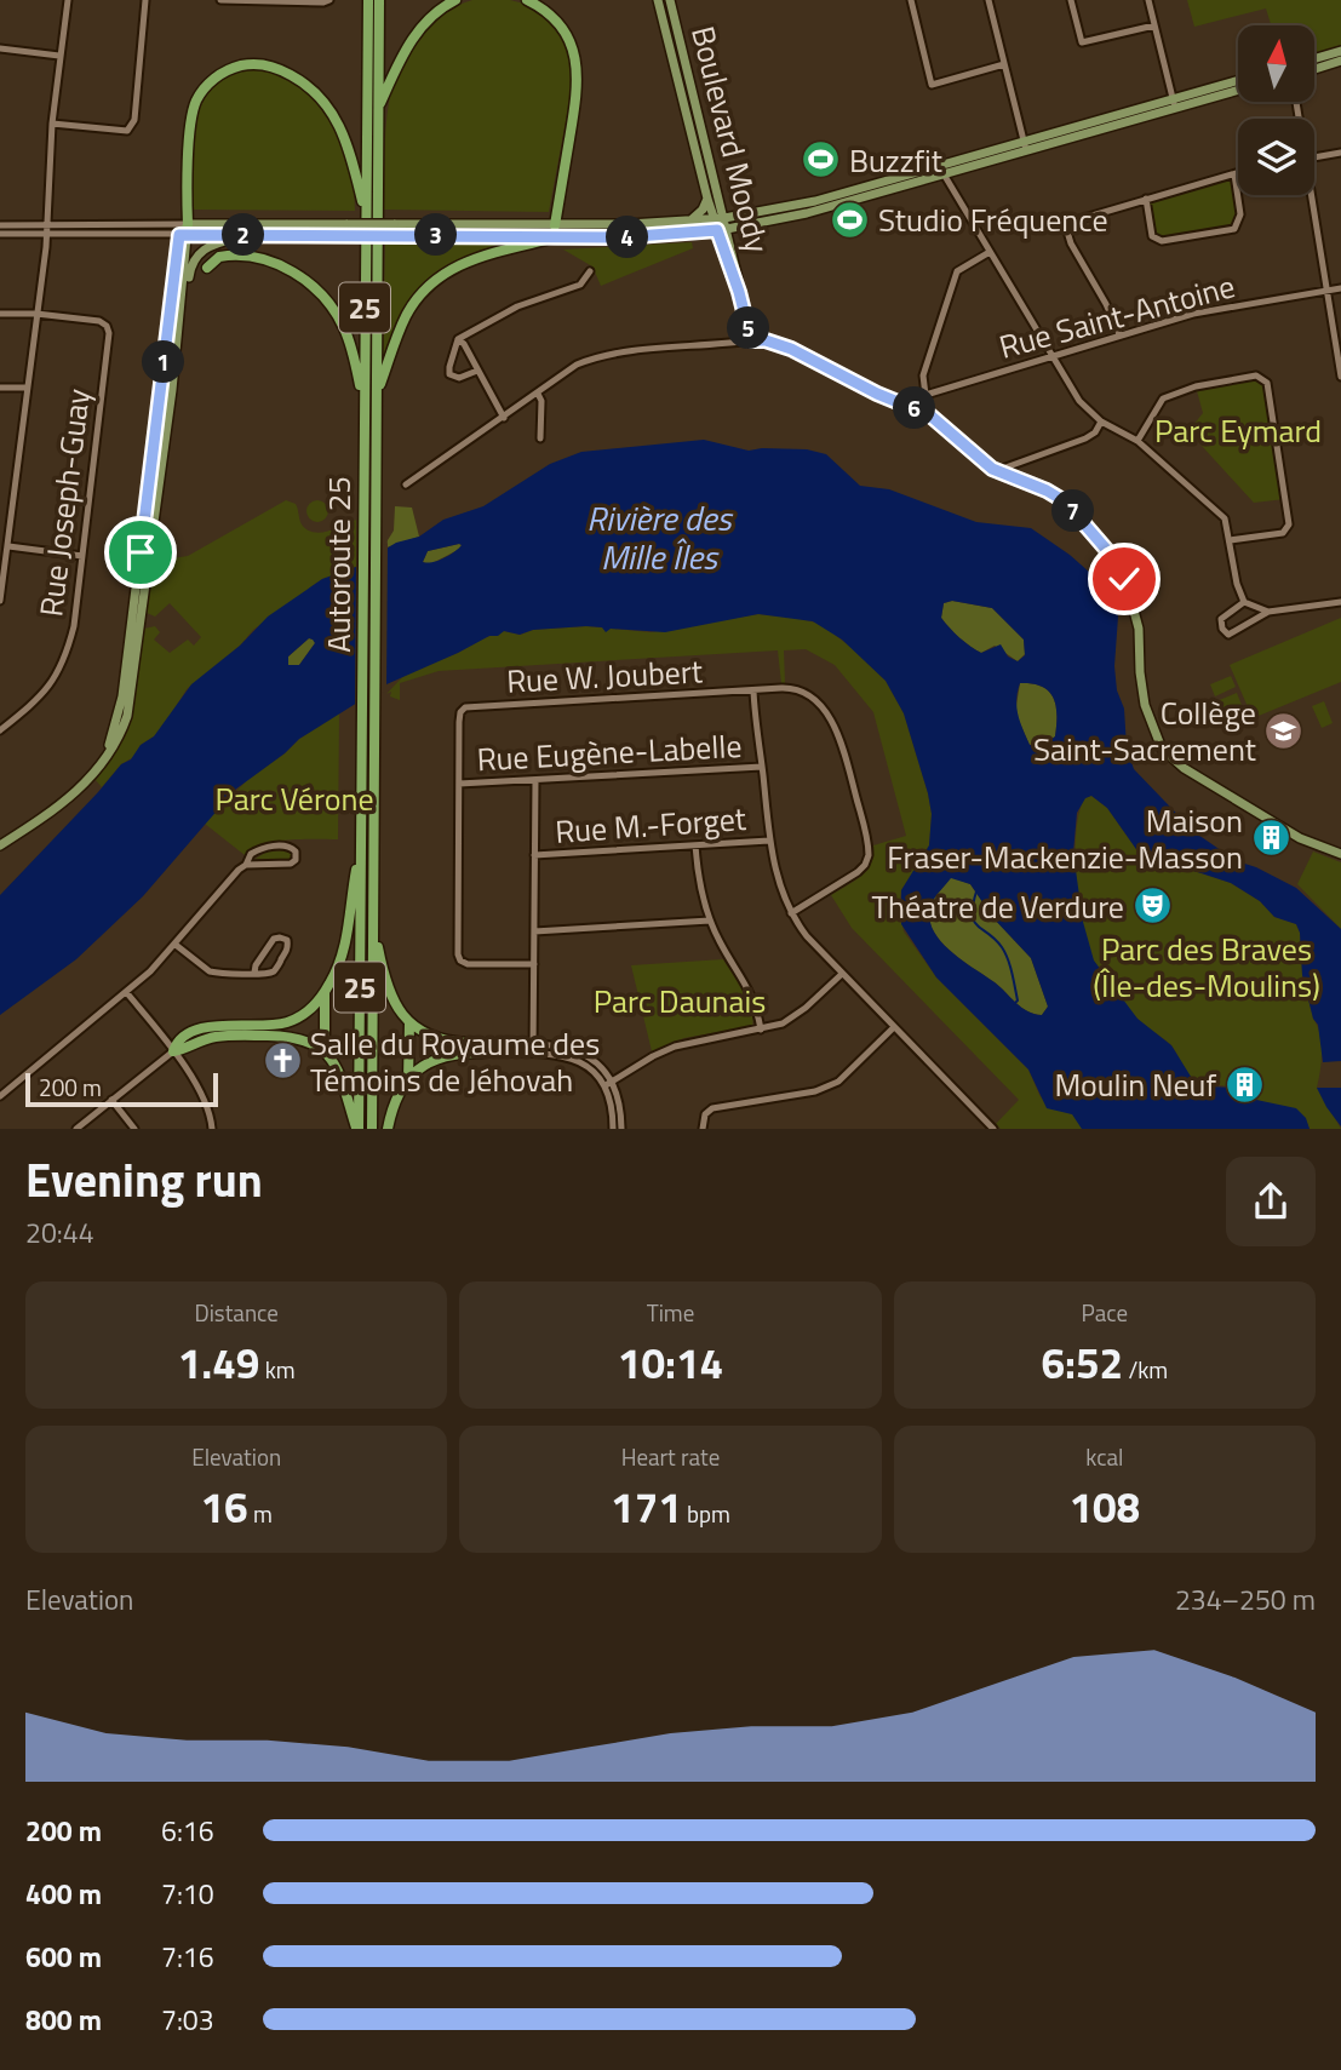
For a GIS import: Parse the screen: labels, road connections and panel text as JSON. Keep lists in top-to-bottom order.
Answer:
{
  "streets": {
    "highway": ["25", "Autoroute 25"],
    "main road": ["Boulevard Moody"],
    "street": [
      "Rue Saint-Antoine",
      "Rue Joseph-Guay",
      "Rue W. Joubert",
      "Rue Eugène-Labelle",
      "Rue M.-Forget"
    ]
  },
  "crossings": [
    ["Rue W. Joubert", "Rue Eugène-Labelle"]
  ],
  "water": ["Rivière des Mille Îles"],
  "parks": [
    "Parc Eymard",
    "Parc Vérone",
    "Parc des Braves (Île-des-Moulins)",
    "Parc Daunais"
  ],
  "places": {
    "sports": ["Buzzfit", "Studio Fréquence"],
    "school or university": ["Collège Saint-Sacrement"],
    "building": ["Maison Fraser-Mackenzie-Masson", "Moulin Neuf"],
    "theatre": ["Théatre de Verdure"],
    "church": ["Salle du Royaume des Témoins de Jéhovah"]
  },
  "scale_bar": "200 m",
  "north": "top",
  "page": {
    "pins": [
      "2",
      "3",
      "4",
      "5",
      "1",
      "6",
      "7"
    ],
    "scale": "200 m",
    "heading": ["Evening run", "20:44"],
    "stats": [
      ["Distance", "1.49 km"],
      ["Time", "10:14"],
      ["Pace", "6:52 /km"],
      ["Elevation", "16 m"],
      ["Heart rate", "171 bpm"],
      ["kcal", "108"]
    ],
    "chart": ["Elevation", "234–250 m"],
    "list": [
      {
        "name": "200 m",
        "note": "6:16"
      },
      {
        "name": "400 m",
        "note": "7:10"
      },
      {
        "name": "600 m",
        "note": "7:16"
      },
      {
        "name": "800 m",
        "note": "7:03"
      }
    ]
  }
}
